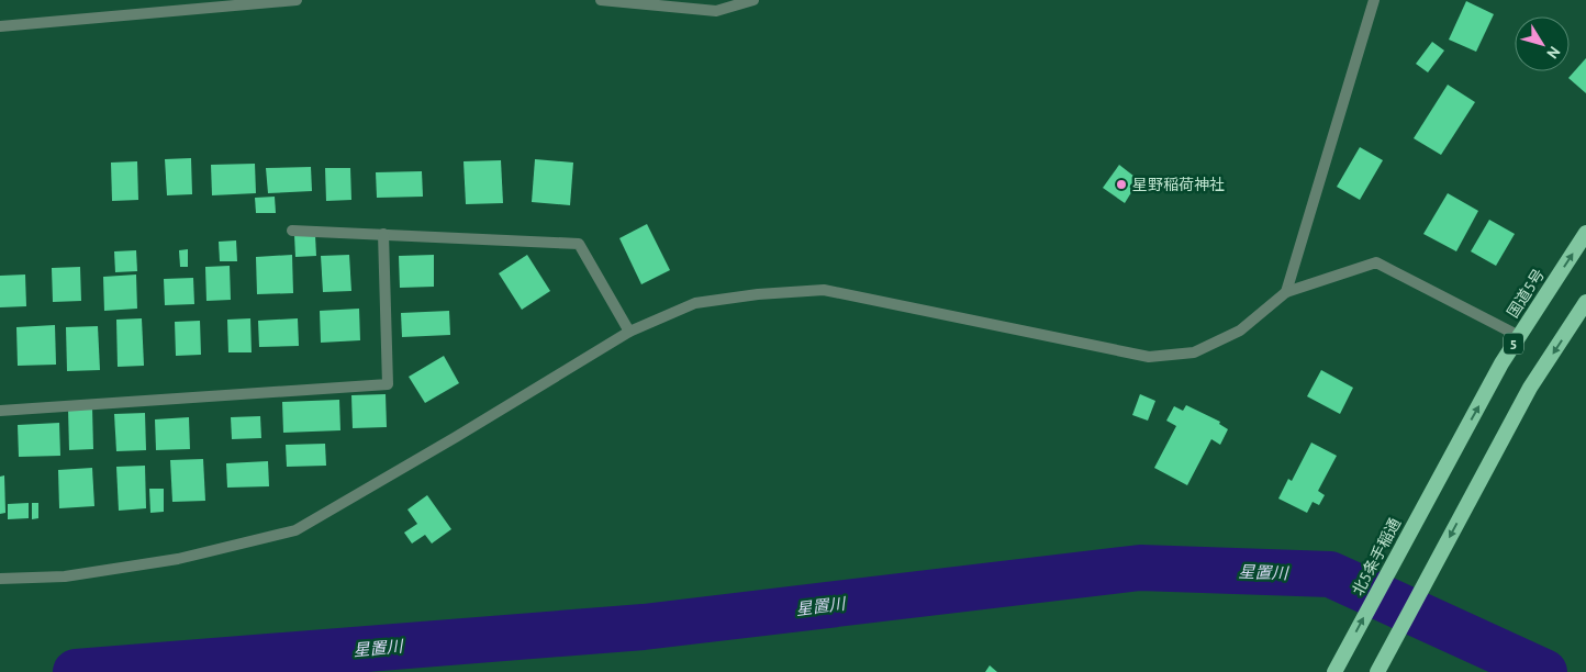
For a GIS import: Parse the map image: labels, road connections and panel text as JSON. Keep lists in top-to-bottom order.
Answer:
{
  "streets": {
    "highway": ["国道5号", "5", "北5条手稲通"]
  },
  "crossings": [
    ["国道5号", "北5条手稲通"]
  ],
  "water": ["星置川"],
  "places": ["星野稲荷神社"],
  "north": "bottom right"
}
